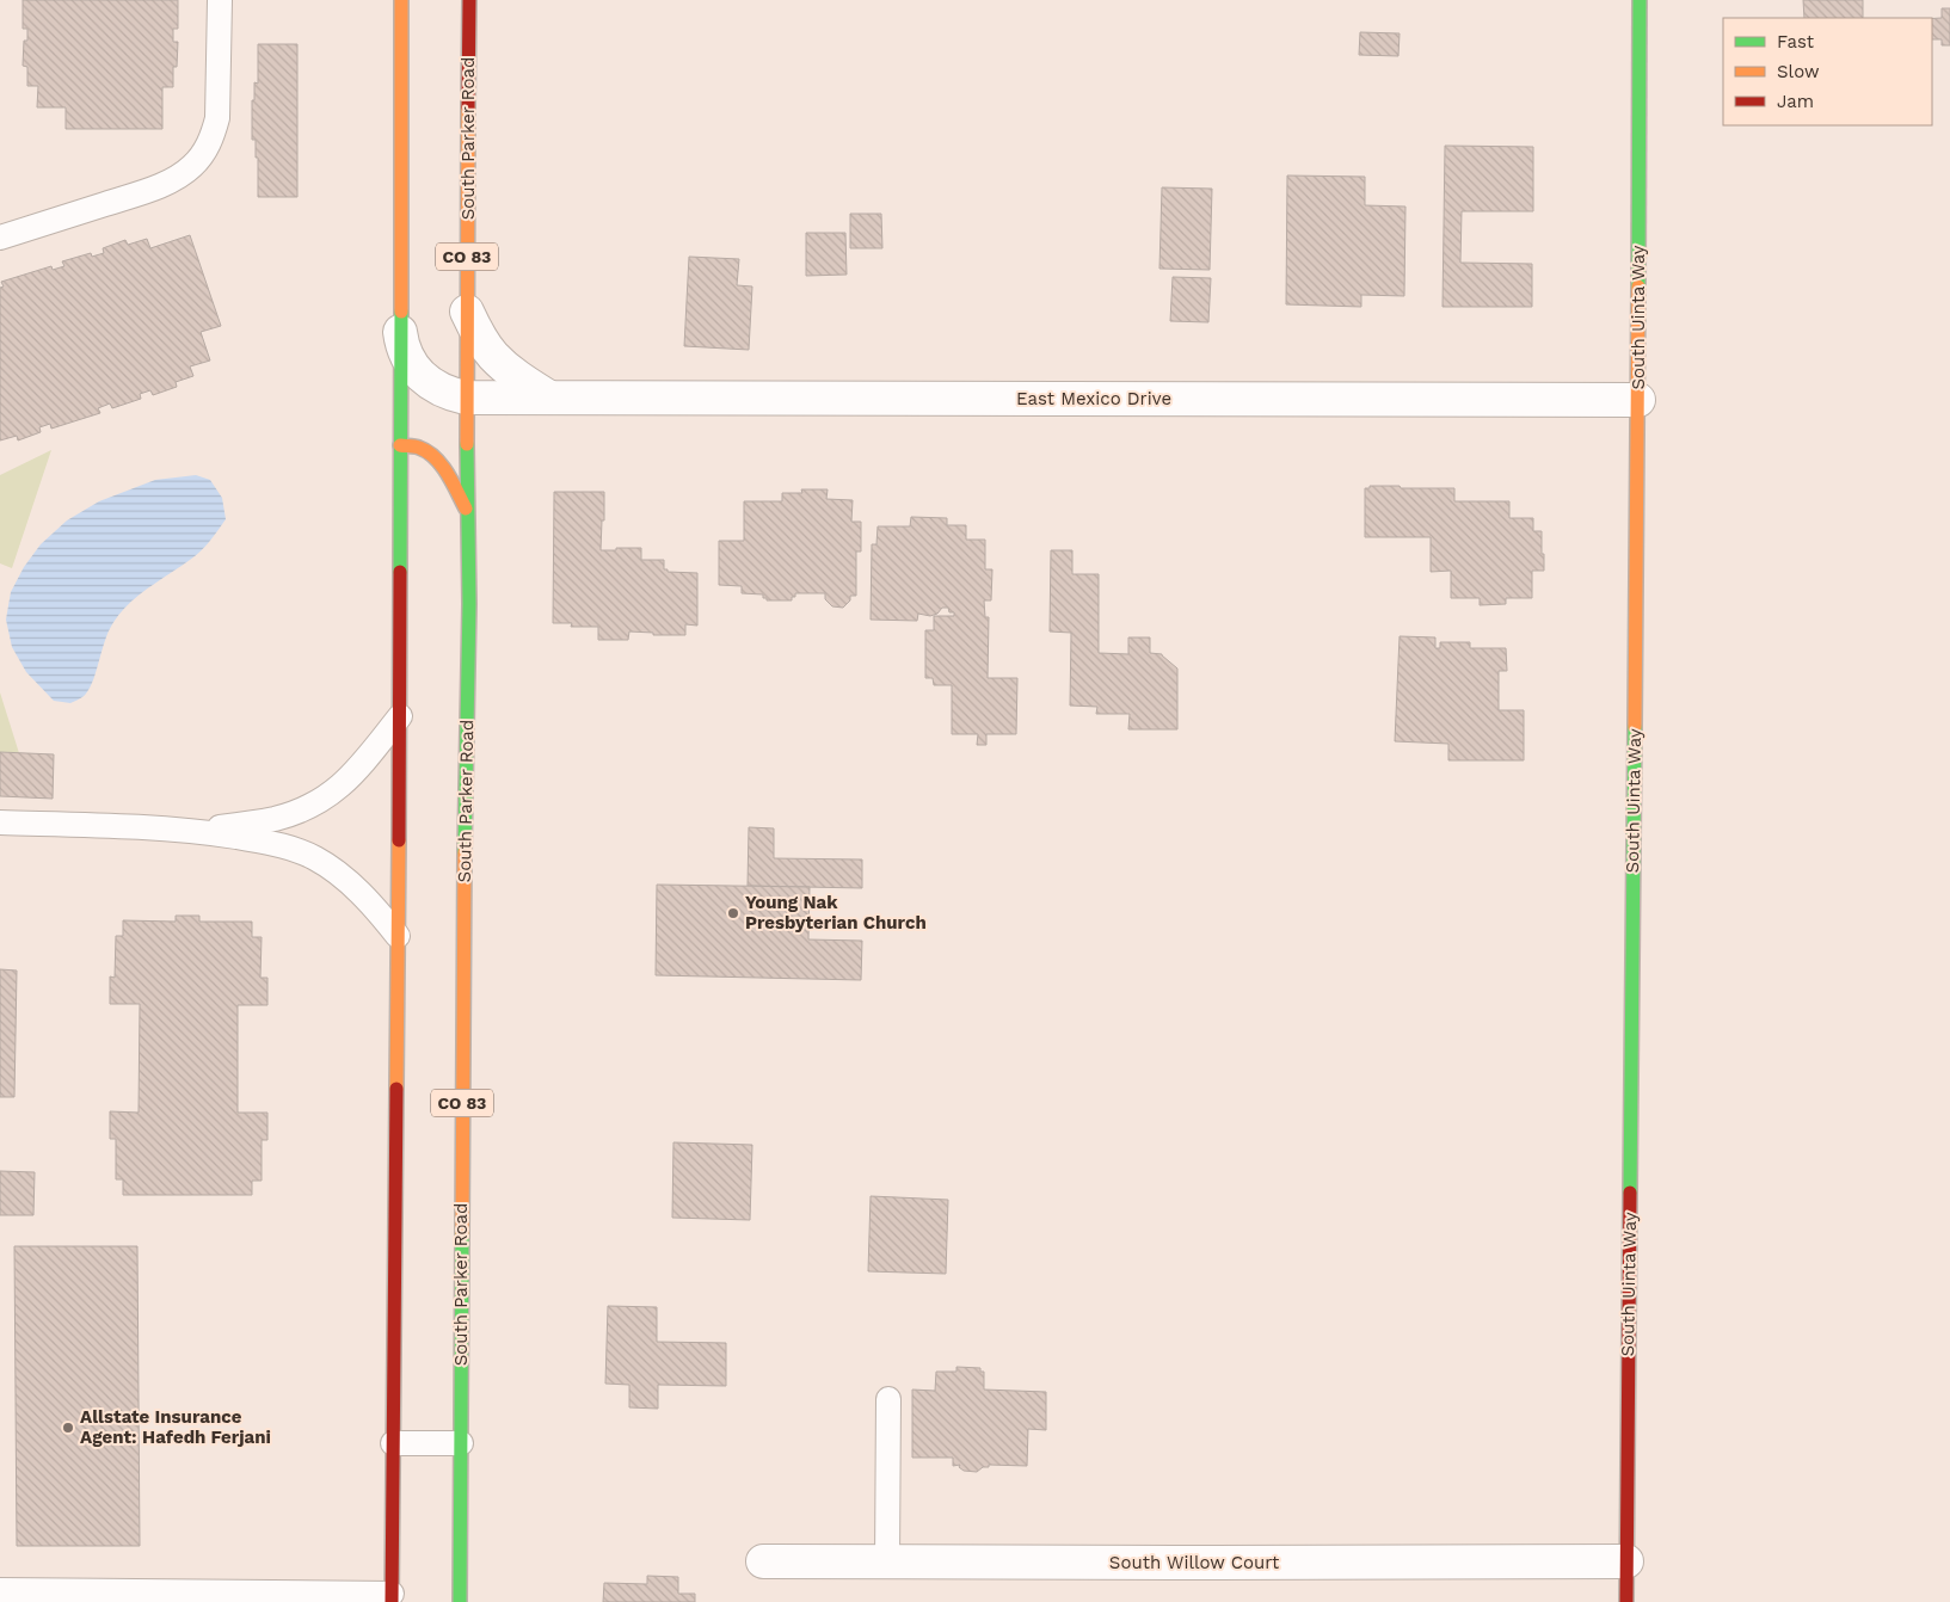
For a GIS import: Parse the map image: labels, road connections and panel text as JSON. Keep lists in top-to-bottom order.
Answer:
{
  "streets": {
    "main road": ["South Parker Road", "CO 83", "South Uinta Way"],
    "street": ["East Mexico Drive", "South Willow Court"]
  },
  "crossings": [
    ["South Parker Road", "East Mexico Drive"],
    ["South Uinta Way", "East Mexico Drive"],
    ["South Uinta Way", "South Willow Court"]
  ],
  "places": ["Young Nak Presbyterian Church", "Allstate Insurance Agent: Hafedh Ferjani"],
  "legend": ["Fast", "Slow", "Jam"]
}
